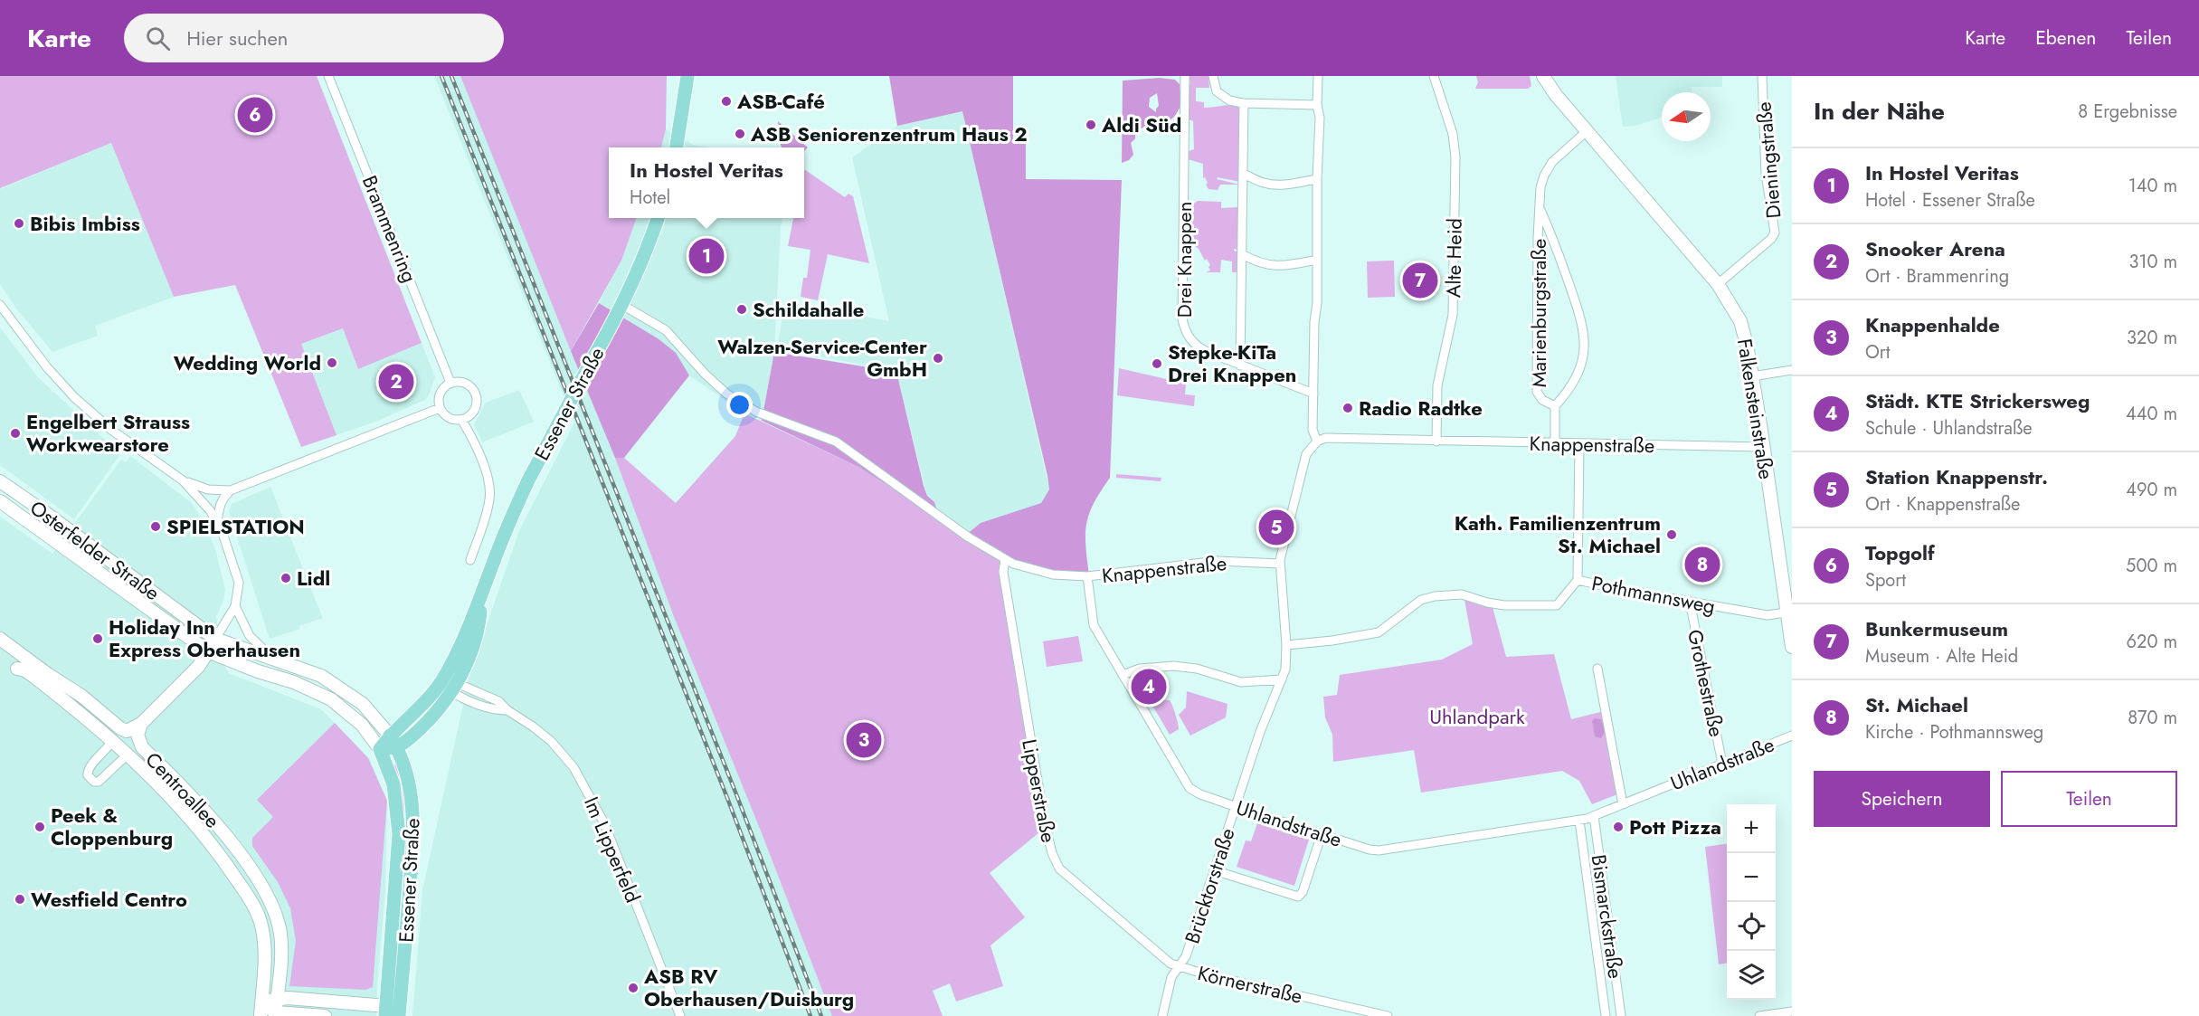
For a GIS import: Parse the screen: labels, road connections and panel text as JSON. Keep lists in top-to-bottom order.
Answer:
{
  "streets": {
    "main road": ["Essener Straße"],
    "street": [
      "Dieningstraße",
      "Brammenring",
      "Alte Heid",
      "Drei Knappen",
      "Marienburgstraße",
      "Falkensteinstraße",
      "Knappenstraße",
      "Osterfelder Straße",
      "Pothmannsweg",
      "Grothestraße",
      "Uhlandstraße",
      "Centroallee",
      "Lipperstraße",
      "Im Lipperfeld",
      "Brücktorstraße",
      "Bismarckstraße",
      "Körnerstraße"
    ]
  },
  "crossings": [
    ["Dieningstraße", "Falkensteinstraße"],
    ["Alte Heid", "Knappenstraße"],
    ["Marienburgstraße", "Falkensteinstraße"],
    ["Marienburgstraße", "Knappenstraße"],
    ["Essener Straße", "Knappenstraße"],
    ["Essener Straße", "Osterfelder Straße"],
    ["Essener Straße", "Im Lipperfeld"],
    ["Falkensteinstraße", "Knappenstraße"],
    ["Falkensteinstraße", "Pothmannsweg"],
    ["Knappenstraße", "Uhlandstraße"],
    ["Knappenstraße", "Lipperstraße"],
    ["Knappenstraße", "Brücktorstraße"],
    ["Pothmannsweg", "Grothestraße"],
    ["Pothmannsweg", "Brücktorstraße"],
    ["Grothestraße", "Uhlandstraße"],
    ["Uhlandstraße", "Brücktorstraße"],
    ["Uhlandstraße", "Bismarckstraße"],
    ["Lipperstraße", "Brücktorstraße"],
    ["Lipperstraße", "Körnerstraße"],
    ["Brücktorstraße", "Körnerstraße"]
  ],
  "parks": ["Uhlandpark"],
  "places": [
    "ASB-Café",
    "Aldi Süd",
    "ASB Seniorenzentrum Haus 2",
    "Bibis Imbiss",
    "Schildahalle",
    "Walzen-Service-Center GmbH",
    "Wedding World",
    "Stepke-KiTa Drei Knappen",
    "Radio Radtke",
    "Engelbert Strauss Workwearstore",
    "SPIELSTATION",
    "Kath. Familienzentrum St. Michael",
    "Lidl",
    "Holiday Inn Express Oberhausen",
    "Peek & Cloppenburg",
    "Pott Pizza",
    "Westfield Centro",
    "ASB RV Oberhausen/Duisburg"
  ],
  "north": "left",
  "page": {
    "header": "Karte",
    "search": "Hier suchen",
    "nav": ["Karte", "Ebenen", "Teilen"],
    "heading": ["In der Nähe", "8 Ergebnisse"],
    "pins": [
      "6",
      "1",
      "7",
      "2",
      "5",
      "8",
      "4",
      "3"
    ],
    "list": [
      {
        "mark": "1",
        "name": "In Hostel Veritas",
        "note": "Hotel · Essener Straße",
        "value": "140 m"
      },
      {
        "mark": "2",
        "name": "Snooker Arena",
        "note": "Ort · Brammenring",
        "value": "310 m"
      },
      {
        "mark": "3",
        "name": "Knappenhalde",
        "note": "Ort",
        "value": "320 m"
      },
      {
        "mark": "4",
        "name": "Städt. KTE Strickersweg",
        "note": "Schule · Uhlandstraße",
        "value": "440 m"
      },
      {
        "mark": "5",
        "name": "Station Knappenstr.",
        "note": "Ort · Knappenstraße",
        "value": "490 m"
      },
      {
        "mark": "6",
        "name": "Topgolf",
        "note": "Sport",
        "value": "500 m"
      },
      {
        "mark": "7",
        "name": "Bunkermuseum",
        "note": "Museum · Alte Heid",
        "value": "620 m"
      },
      {
        "mark": "8",
        "name": "St. Michael",
        "note": "Kirche · Pothmannsweg",
        "value": "870 m"
      }
    ],
    "popup": ["In Hostel Veritas", "Hotel"],
    "buttons": ["Speichern", "Teilen"],
    "map_buttons": ["+", "−"]
  }
}
